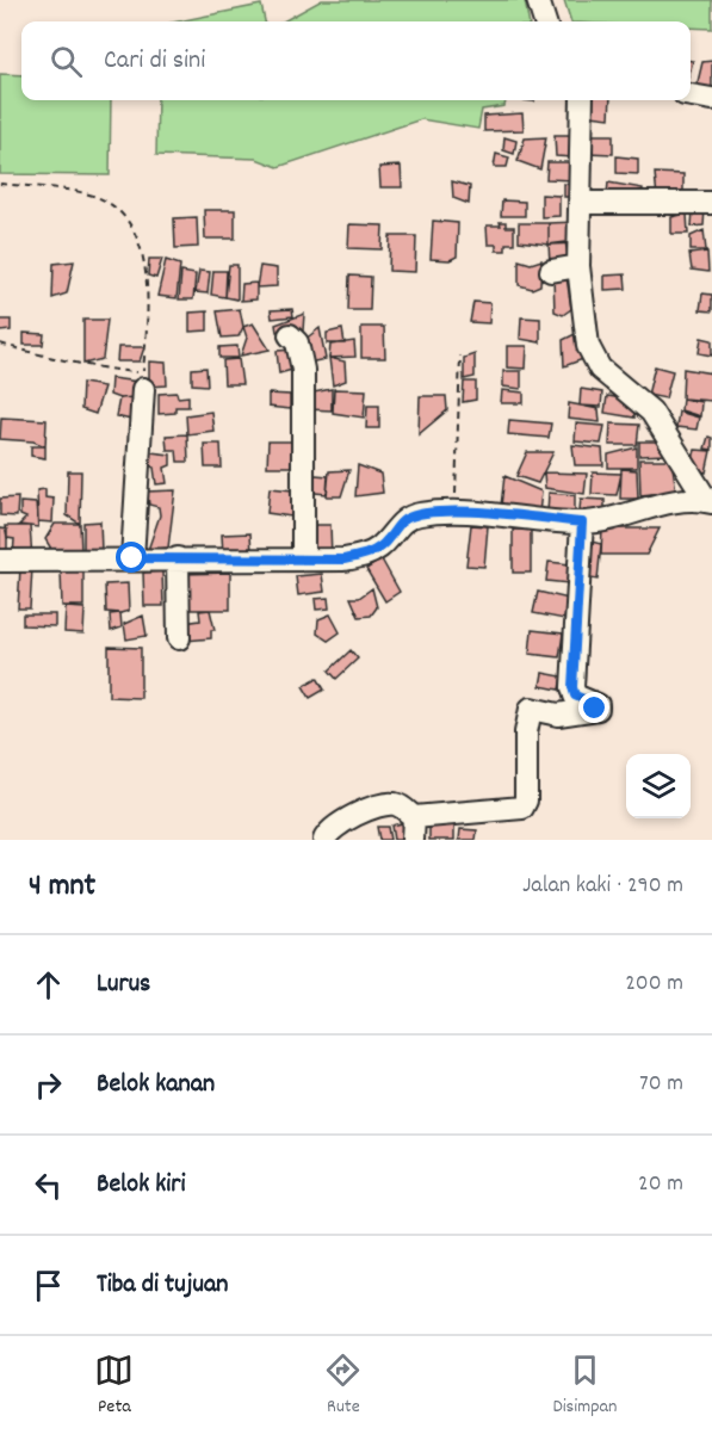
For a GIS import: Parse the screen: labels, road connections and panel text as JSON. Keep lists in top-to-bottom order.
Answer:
{
  "page": {
    "search": "Cari di sini",
    "heading": ["4 mnt", "Jalan kaki · 290 m"],
    "list": [
      ["Lurus", "200 m"],
      ["Belok kanan", "70 m"],
      ["Belok kiri", "20 m"],
      "Tiba di tujuan"
    ],
    "nav": ["Peta", "Rute", "Disimpan"]
  }
}
